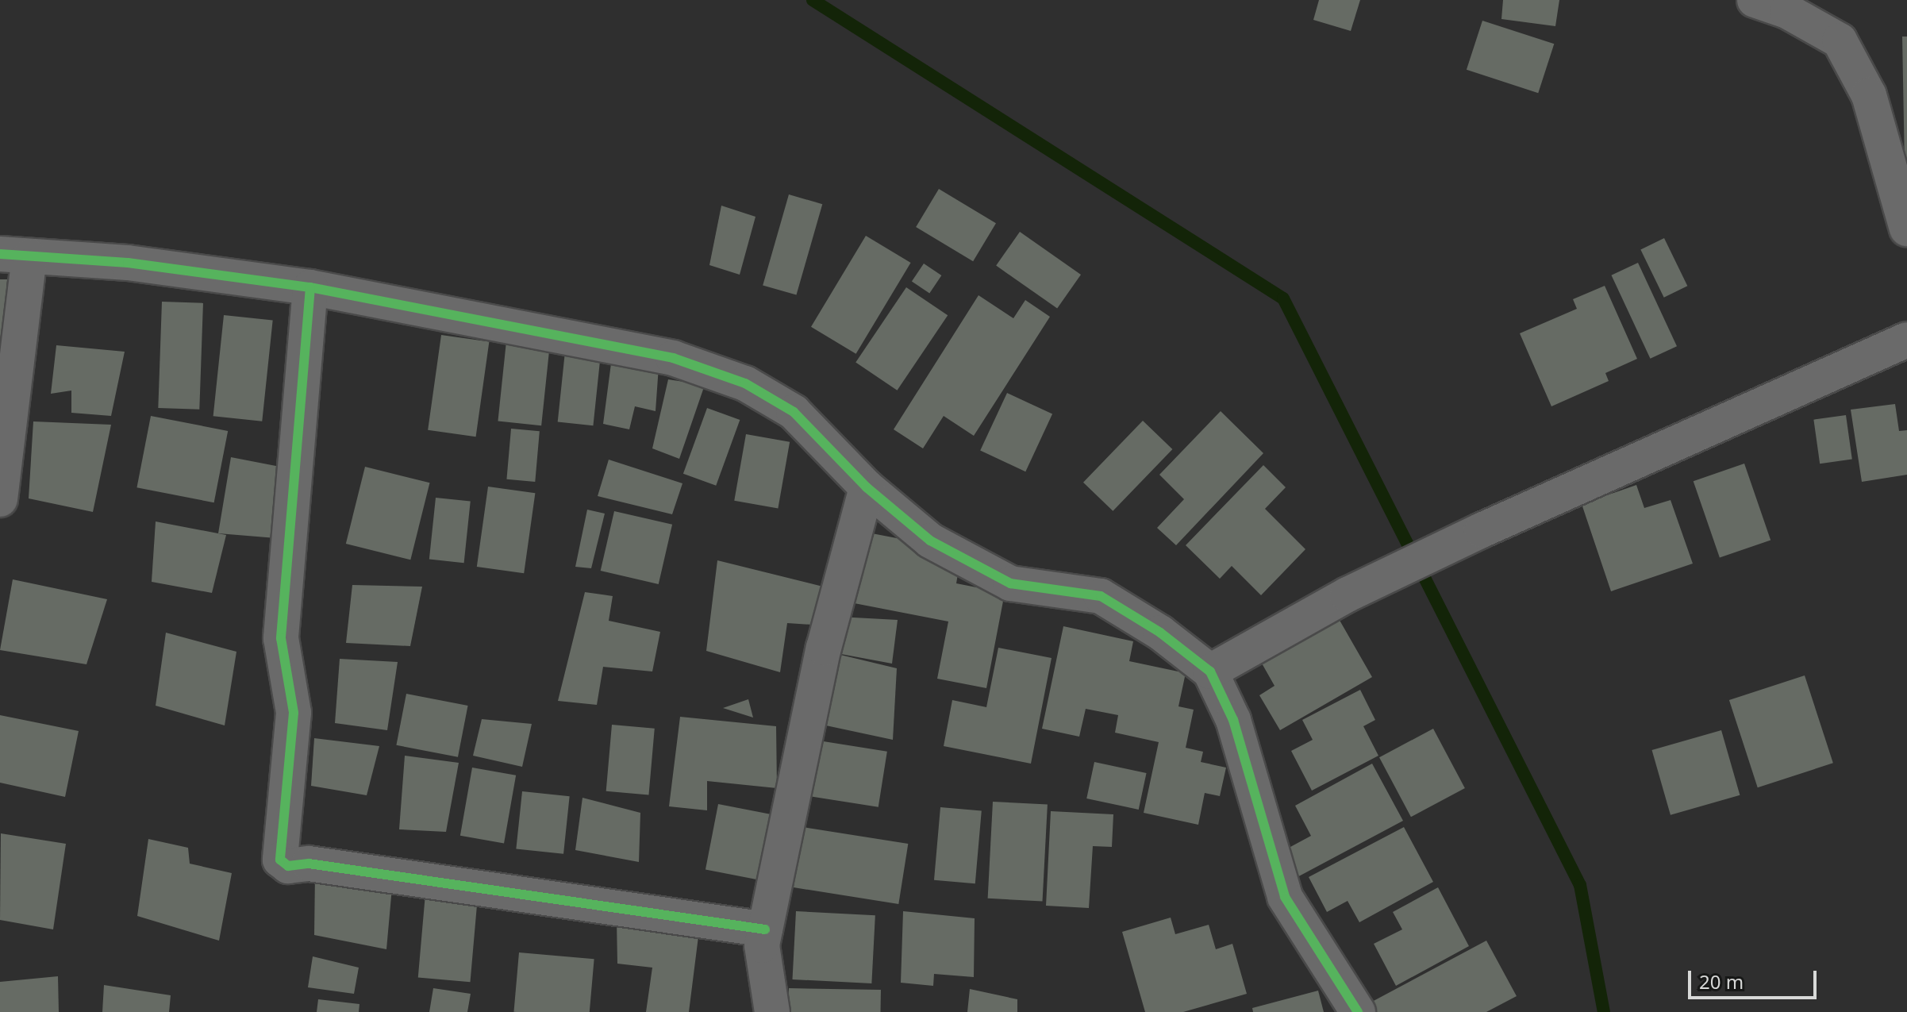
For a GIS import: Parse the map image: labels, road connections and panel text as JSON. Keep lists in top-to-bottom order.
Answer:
{
  "scale_bar": "20 m"
}
